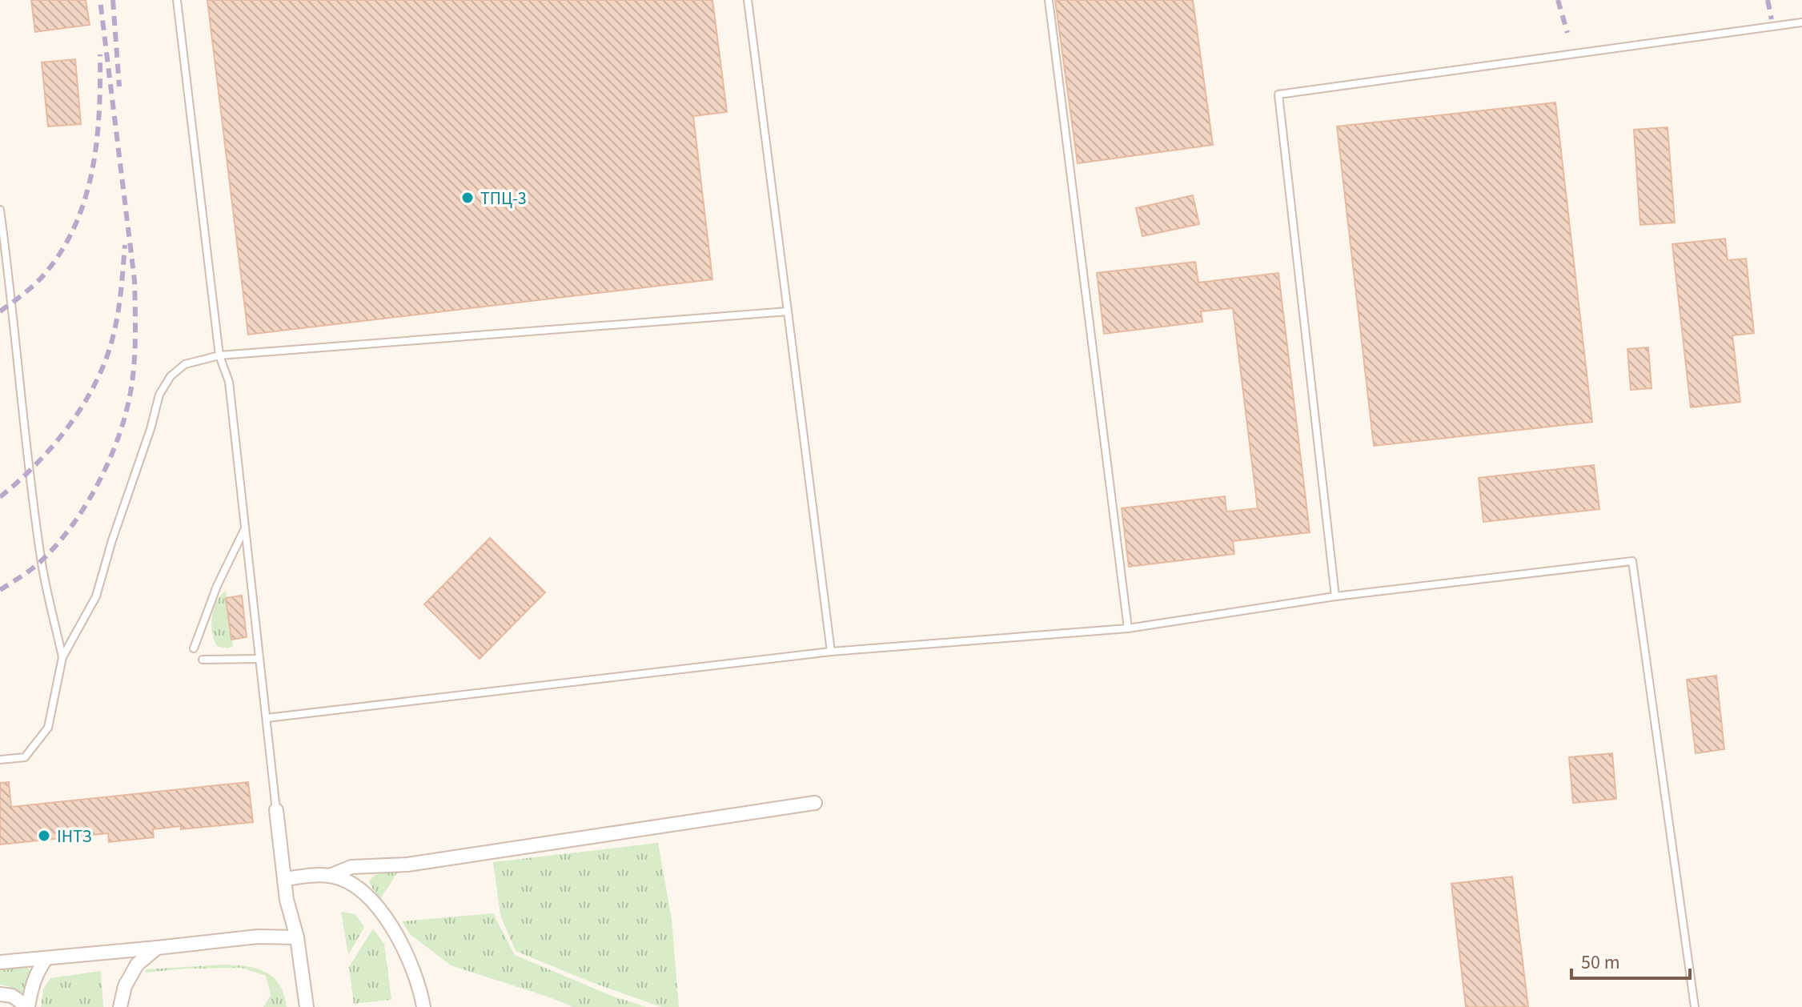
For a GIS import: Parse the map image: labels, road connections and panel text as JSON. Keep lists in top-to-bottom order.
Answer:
{
  "places": ["ТПЦ-3", "ІНТЗ"],
  "scale_bar": "50 m"
}
